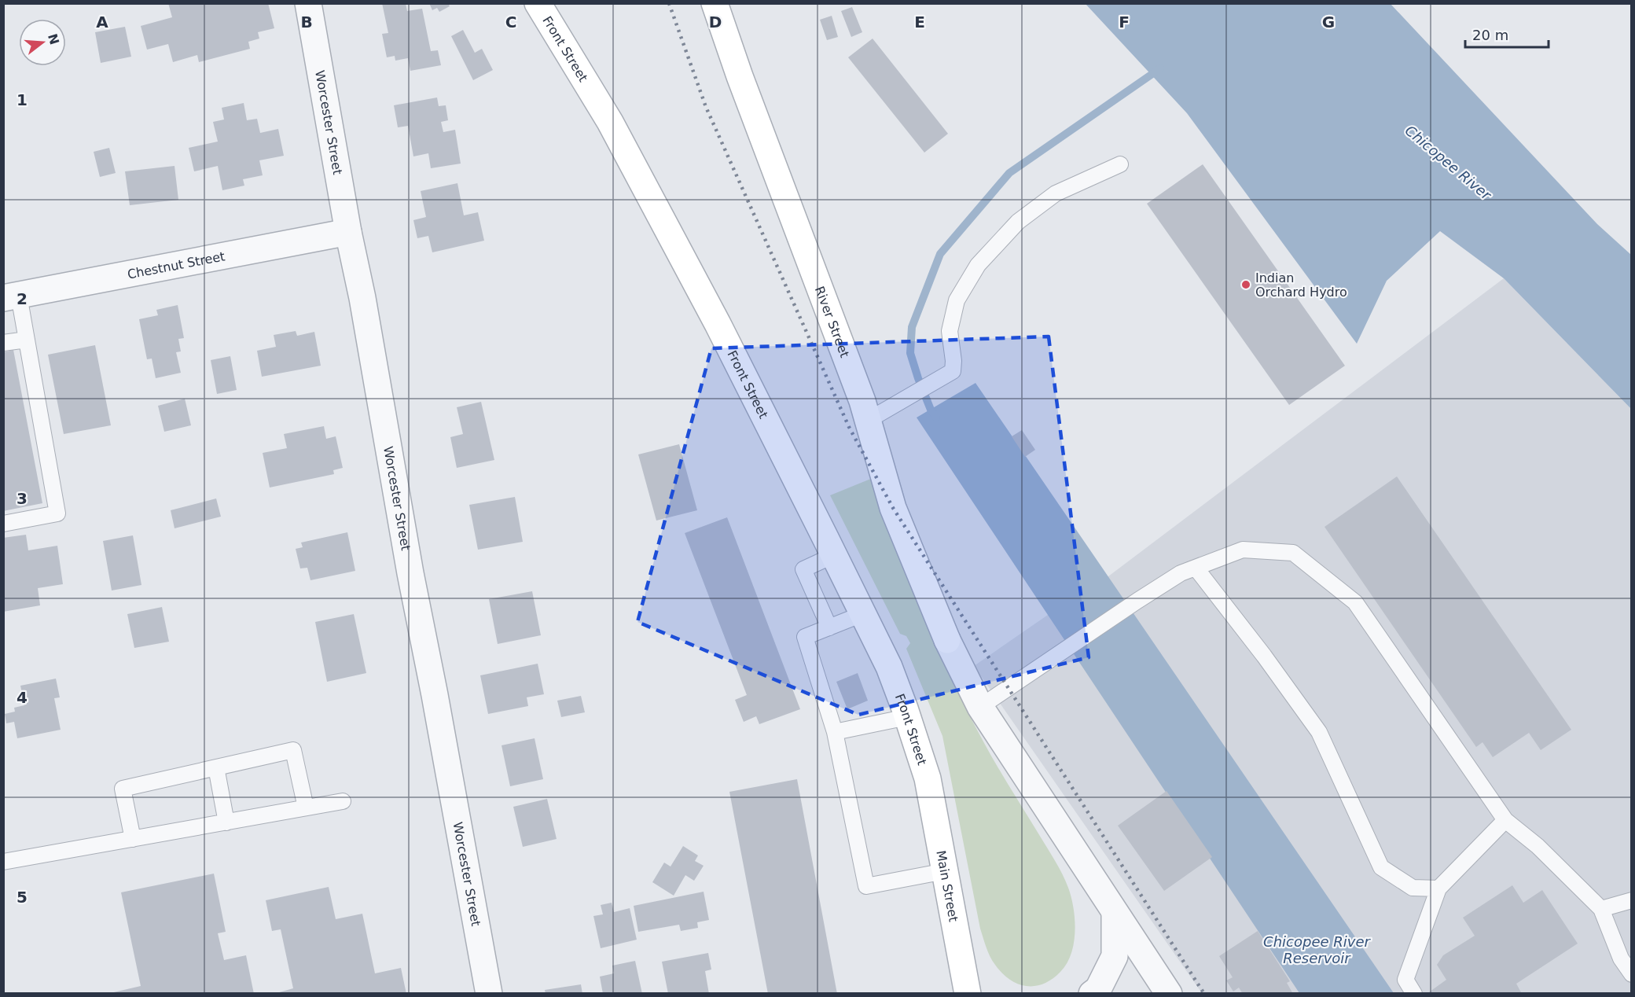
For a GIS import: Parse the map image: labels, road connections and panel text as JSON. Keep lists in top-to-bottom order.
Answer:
{
  "streets": {
    "main road": ["Front Street", "River Street", "Main Street"],
    "street": ["Worcester Street", "Chestnut Street"]
  },
  "crossings": [
    ["Front Street", "Main Street"],
    ["Worcester Street", "Chestnut Street"]
  ],
  "water": ["Chicopee River", "Chicopee River Reservoir"],
  "places": ["Indian Orchard Hydro"],
  "scale_bar": "20 m",
  "north": "right",
  "grid": {
    "columns": [
      "A",
      "B",
      "C",
      "D",
      "E",
      "F",
      "G"
    ],
    "rows": [
      "1",
      "2",
      "3",
      "4",
      "5"
    ]
  }
}
